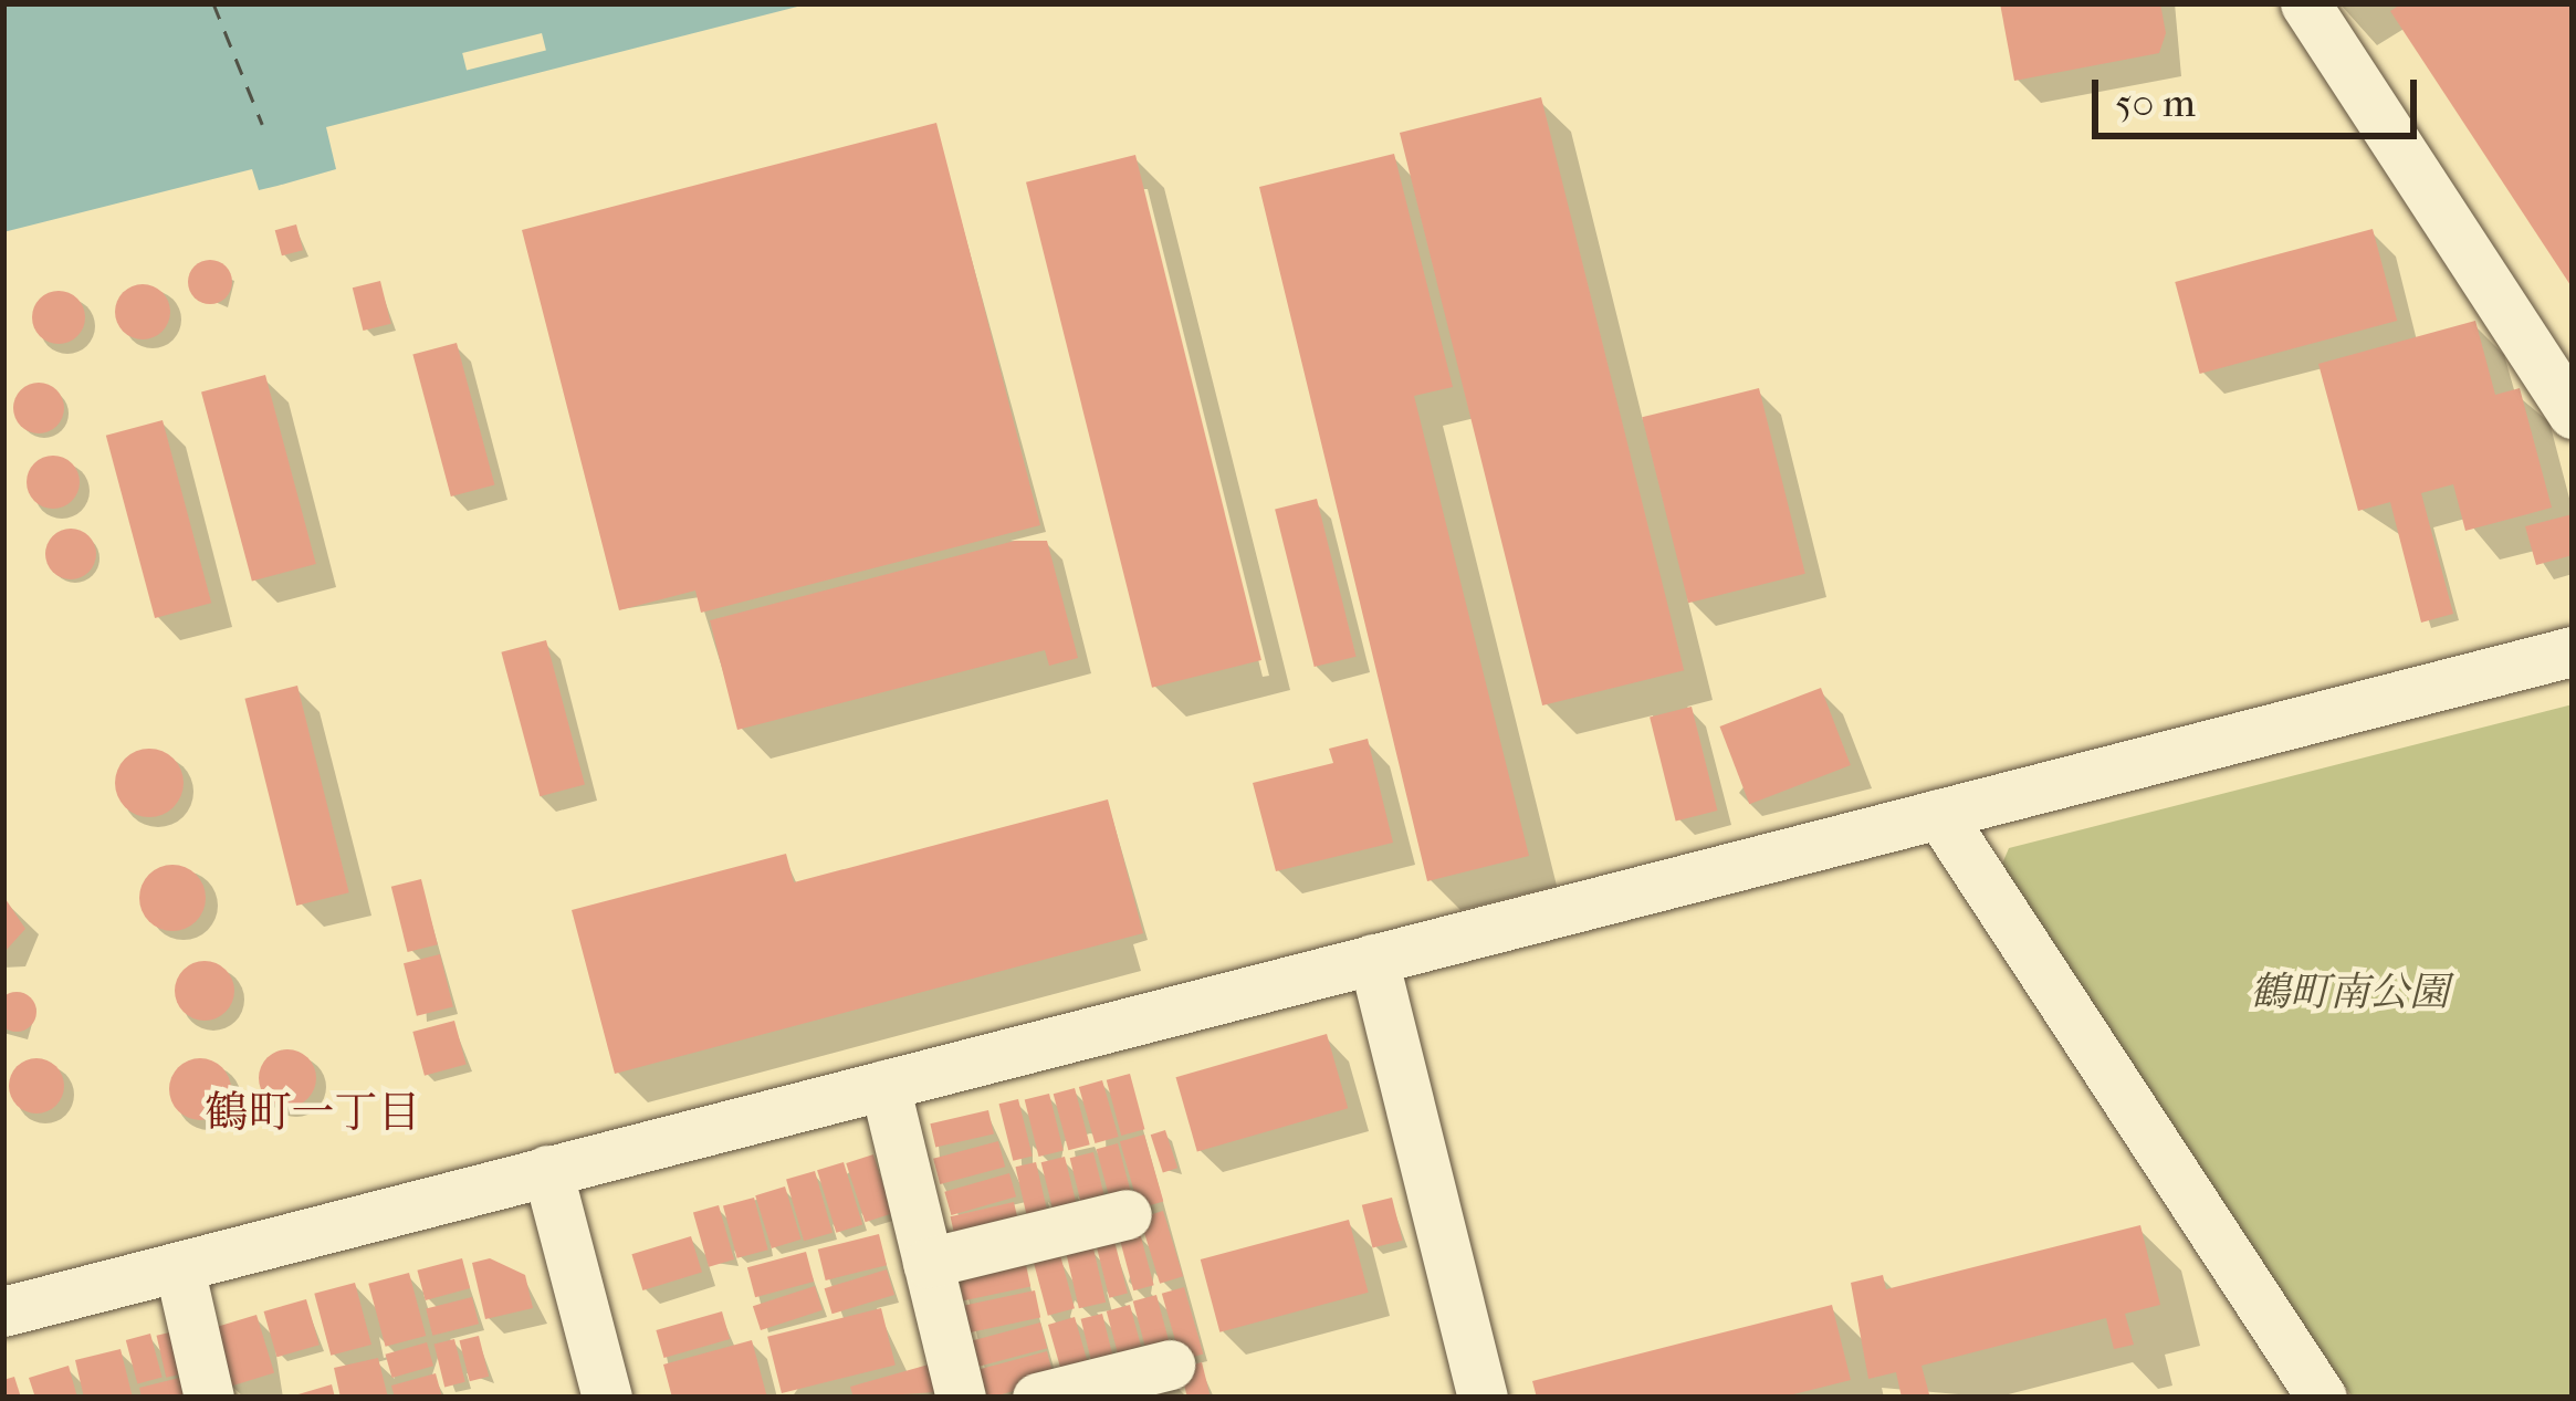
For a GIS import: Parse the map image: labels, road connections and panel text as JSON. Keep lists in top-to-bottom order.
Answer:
{
  "districts": ["鶴町一丁目"],
  "parks": ["鶴町南公園"],
  "scale_bar": "50 m"
}
